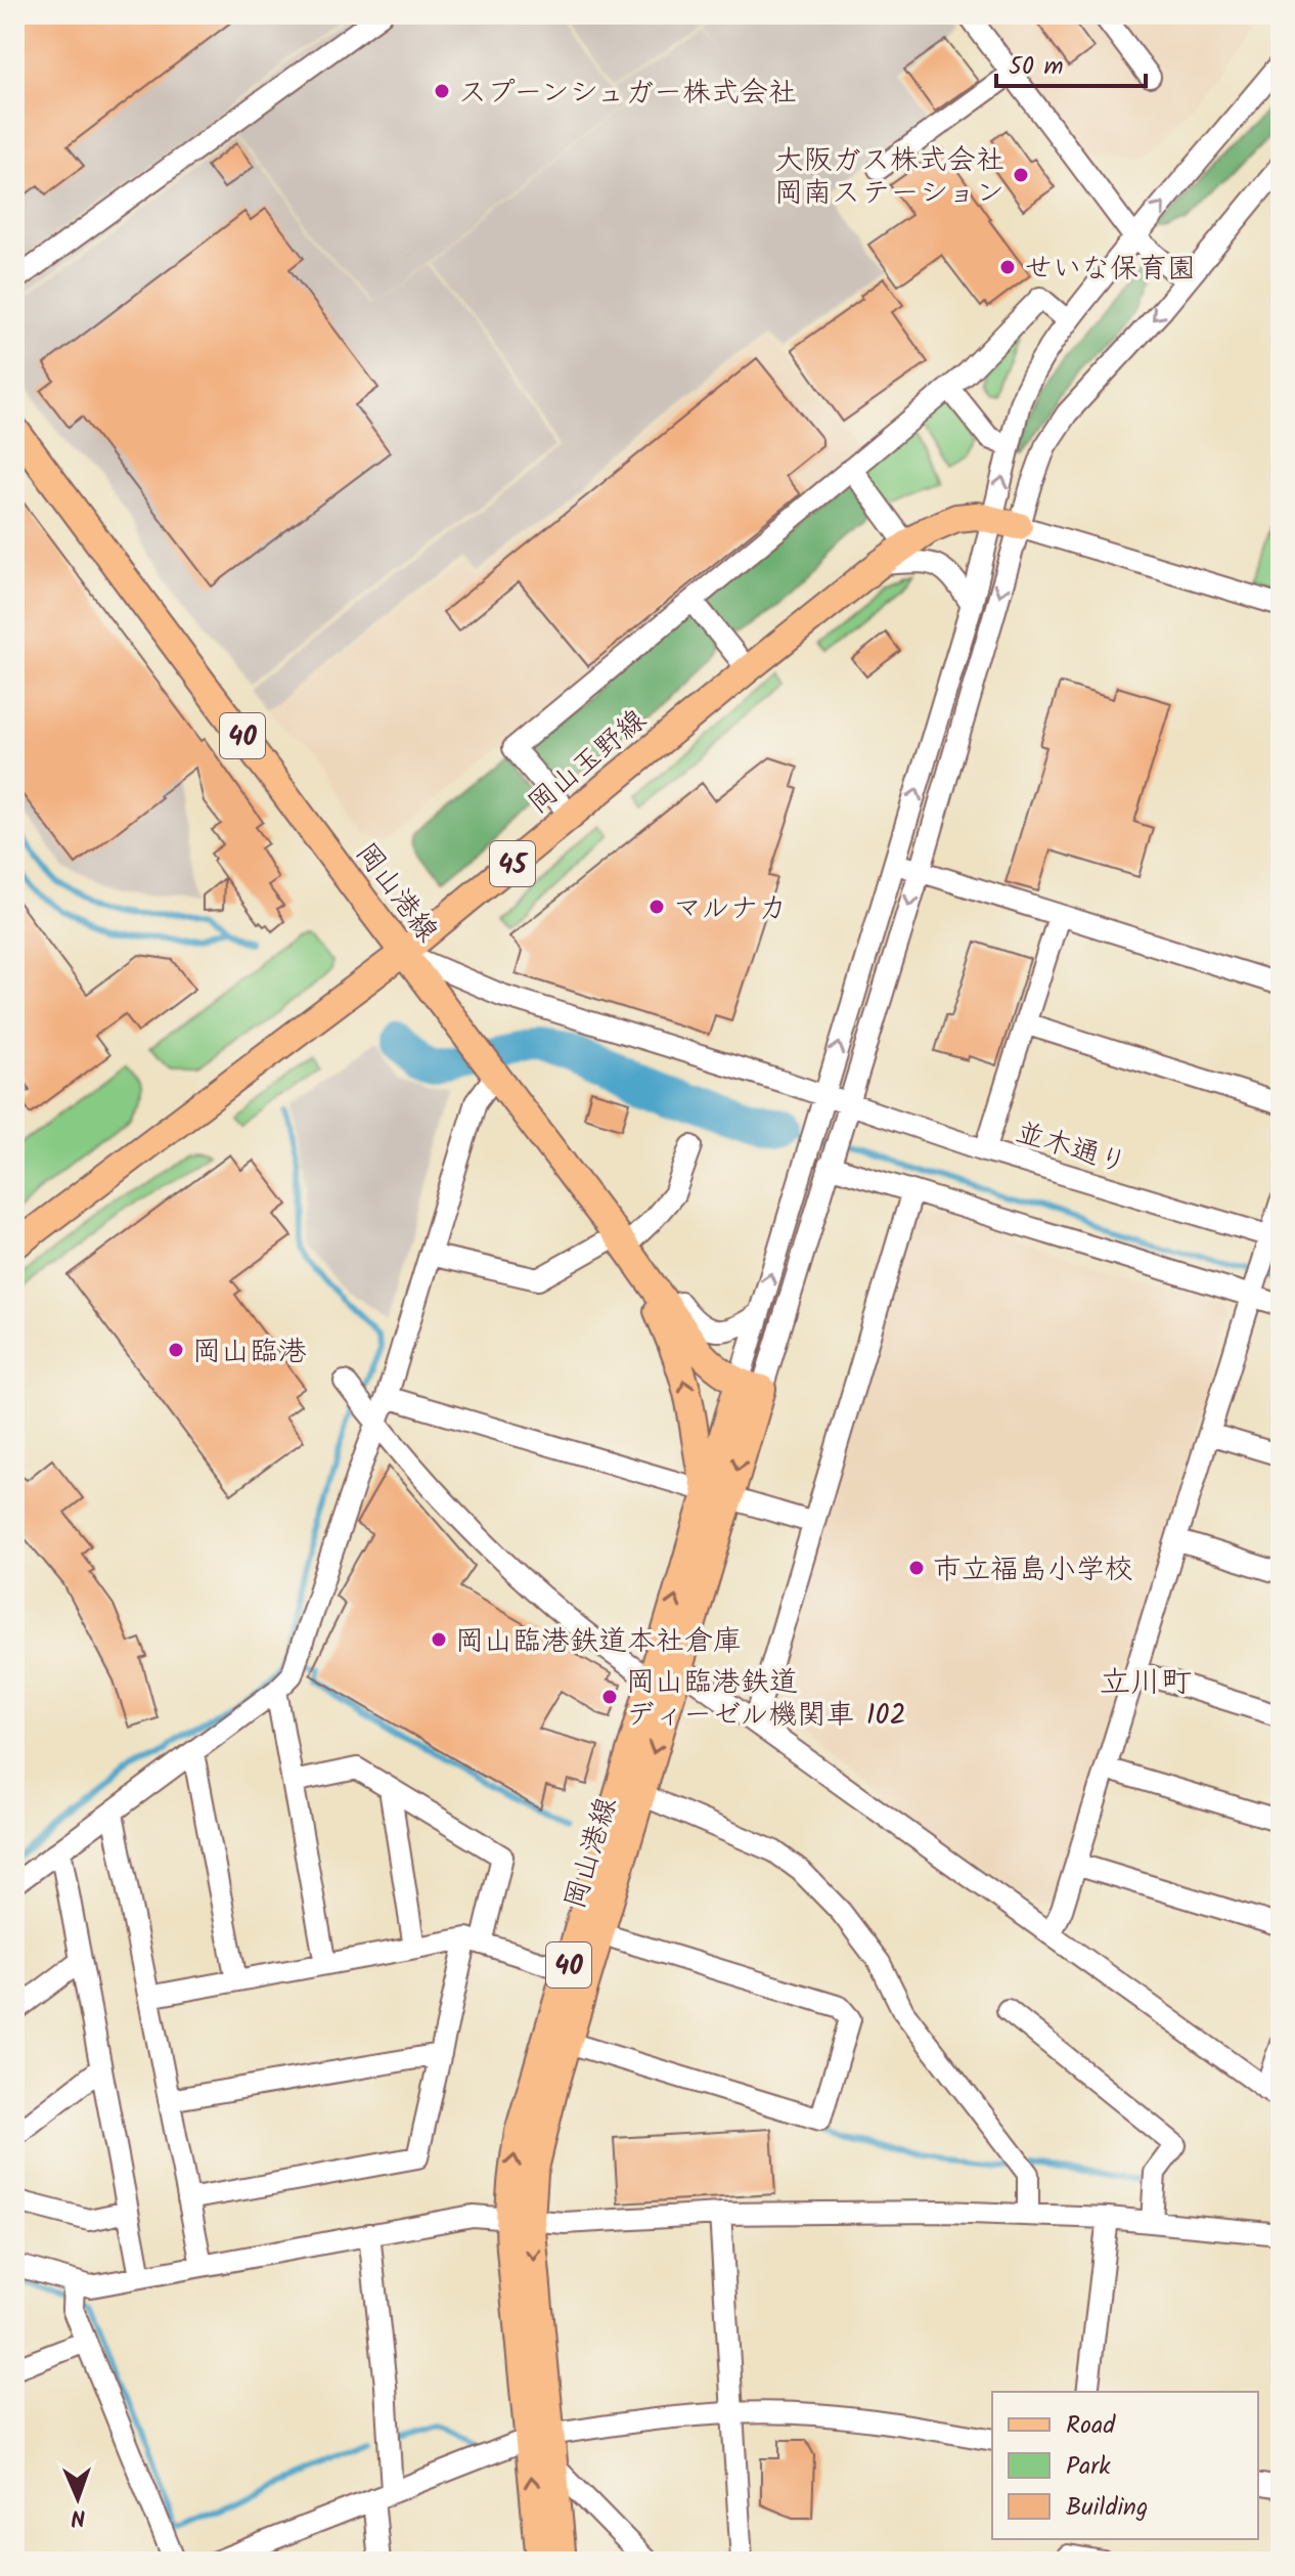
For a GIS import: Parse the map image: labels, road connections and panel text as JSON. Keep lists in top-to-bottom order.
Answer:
{
  "streets": {
    "main road": [
      "40",
      "岡山玉野線",
      "45",
      "岡山港線"
    ],
    "street": ["並木通り"]
  },
  "crossings": [
    ["40", "岡山港線"],
    ["岡山玉野線", "岡山港線"],
    ["岡山玉野線", "並木通り"],
    ["岡山港線", "並木通り"]
  ],
  "districts": ["立川町"],
  "places": [
    "スプーンシュガー株式会社",
    "大阪ガス株式会社 岡南ステーション",
    "せいな保育園",
    "マルナカ",
    "岡山臨港",
    "市立福島小学校",
    "岡山臨港鉄道本社倉庫",
    "岡山臨港鉄道 ディーゼル機関車 102"
  ],
  "legend": ["Road", "Park", "Building"],
  "scale_bar": "50 m",
  "north": "bottom"
}
